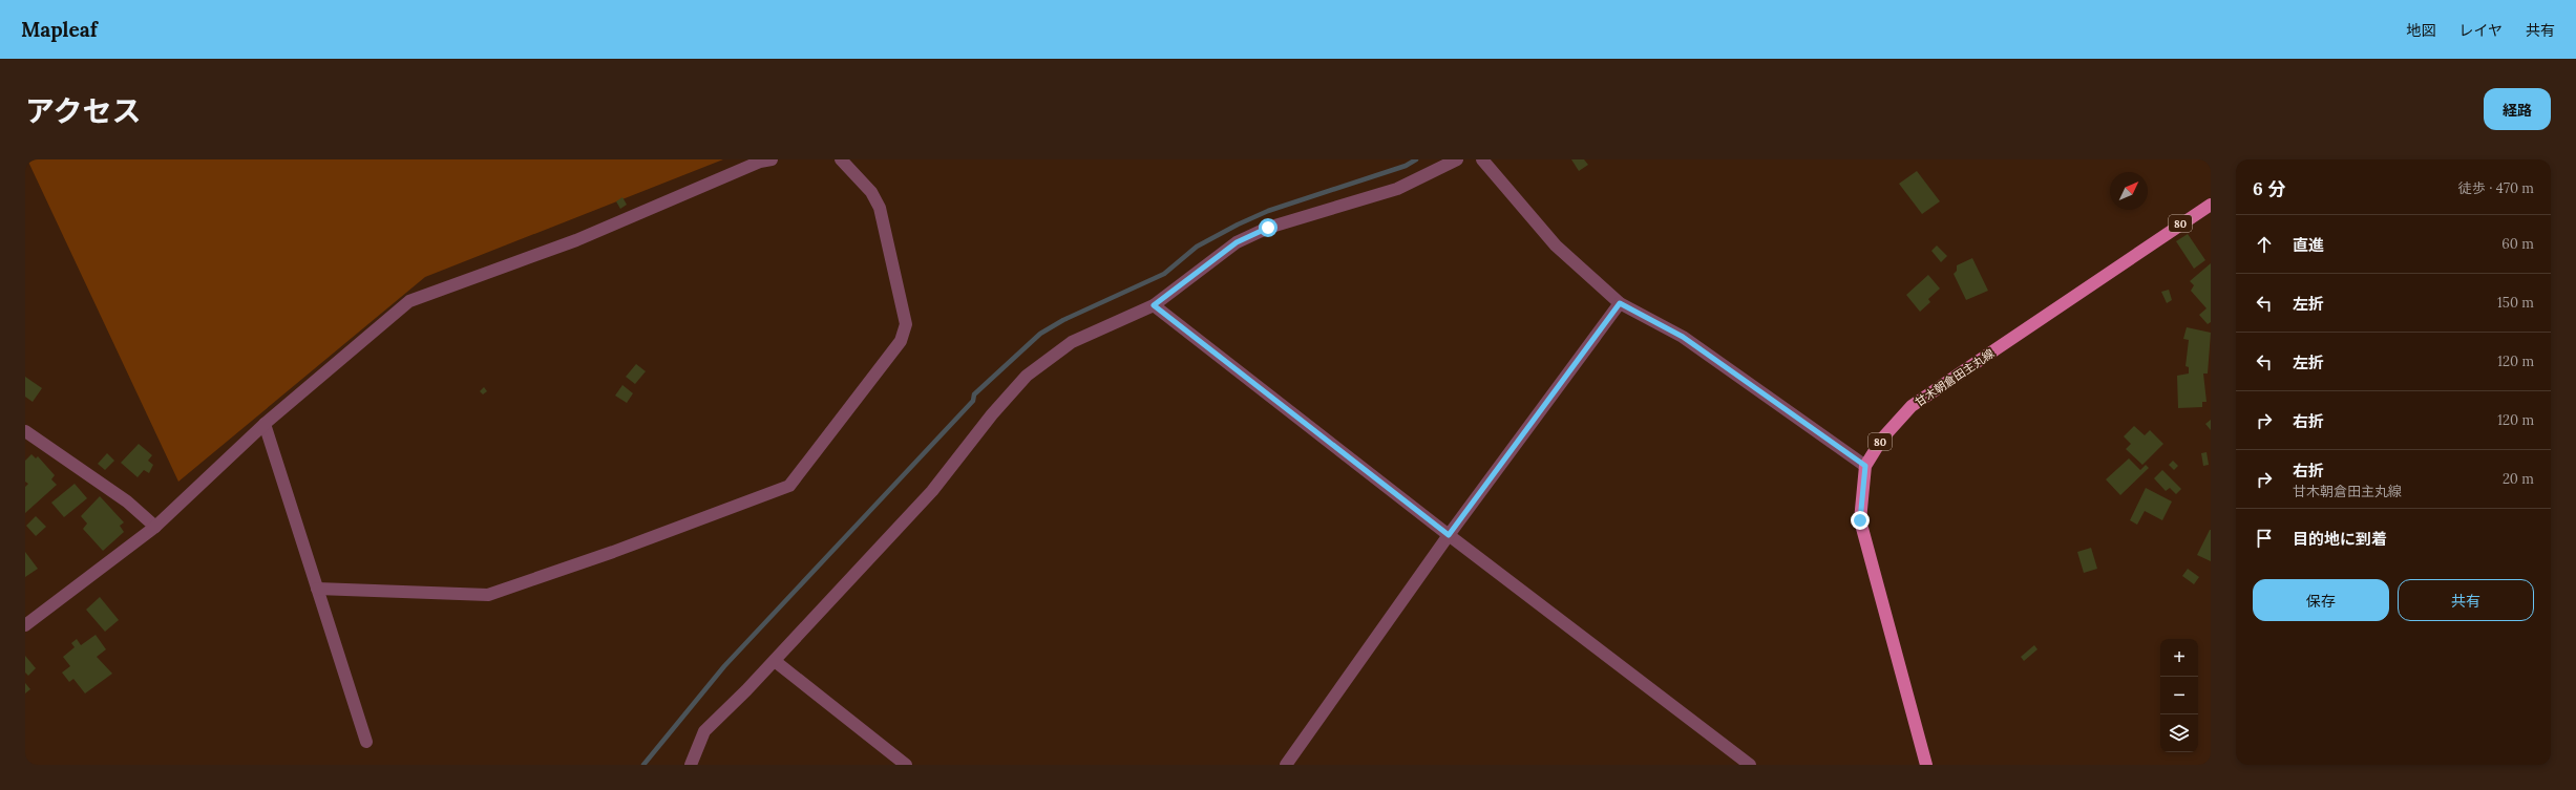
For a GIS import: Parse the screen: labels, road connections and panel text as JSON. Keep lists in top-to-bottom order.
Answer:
{
  "streets": {
    "main road": ["80", "甘木朝倉田主丸線"]
  },
  "north": "top right",
  "page": {
    "header": "Mapleaf",
    "nav": ["地図", "レイヤ", "共有"],
    "title": "アクセス",
    "buttons": [
      "経路",
      ["保存", "共有"]
    ],
    "heading": ["6 分", "徒歩 · 470 m"],
    "list": [
      ["直進", "60 m"],
      ["左折", "150 m"],
      ["左折", "120 m"],
      ["右折", "120 m"],
      ["右折", "甘木朝倉田主丸線", "20 m"],
      "目的地に到着"
    ],
    "map_buttons": ["+", "−"]
  }
}
